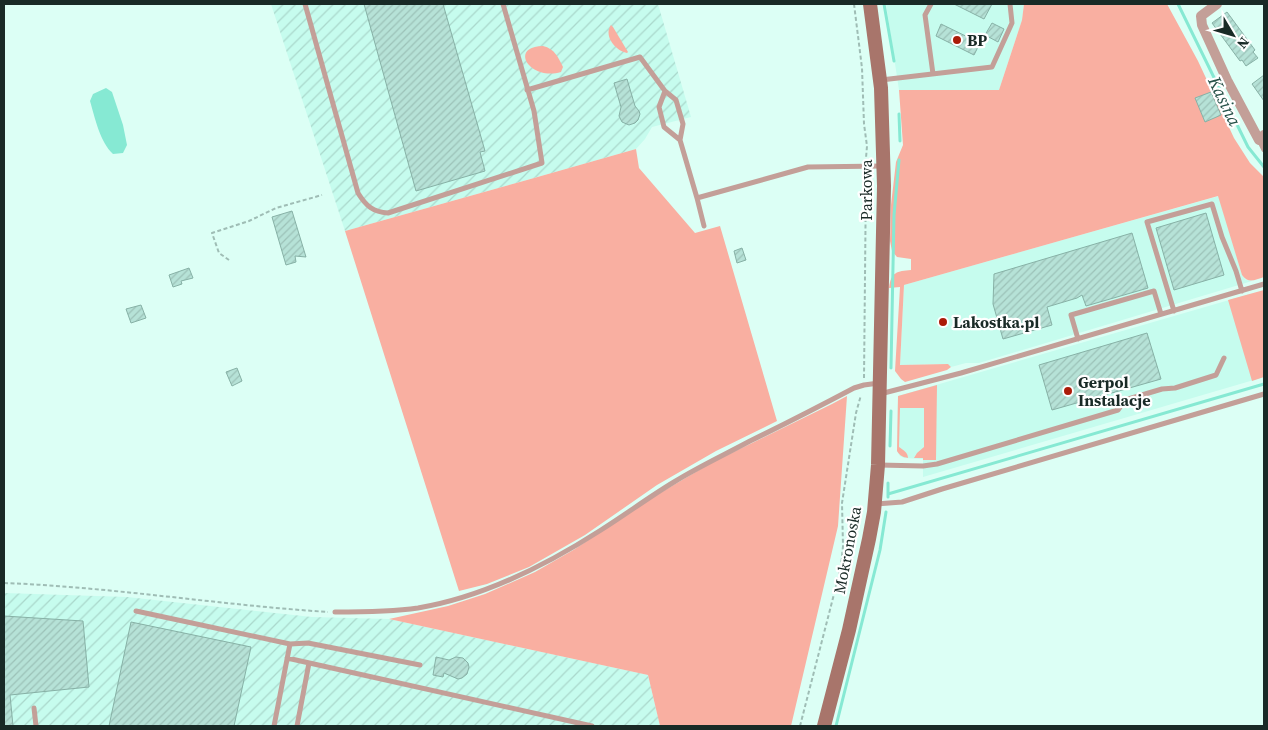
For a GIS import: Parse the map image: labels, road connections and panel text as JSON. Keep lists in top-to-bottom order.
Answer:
{
  "streets": {
    "main road": ["Parkowa", "Mokronoska"]
  },
  "crossings": [
    ["Parkowa", "Mokronoska"]
  ],
  "water": ["Kasina"],
  "places": ["BP", "Lakostka.pl", "Gerpol Instalacje"],
  "north": "bottom right"
}
